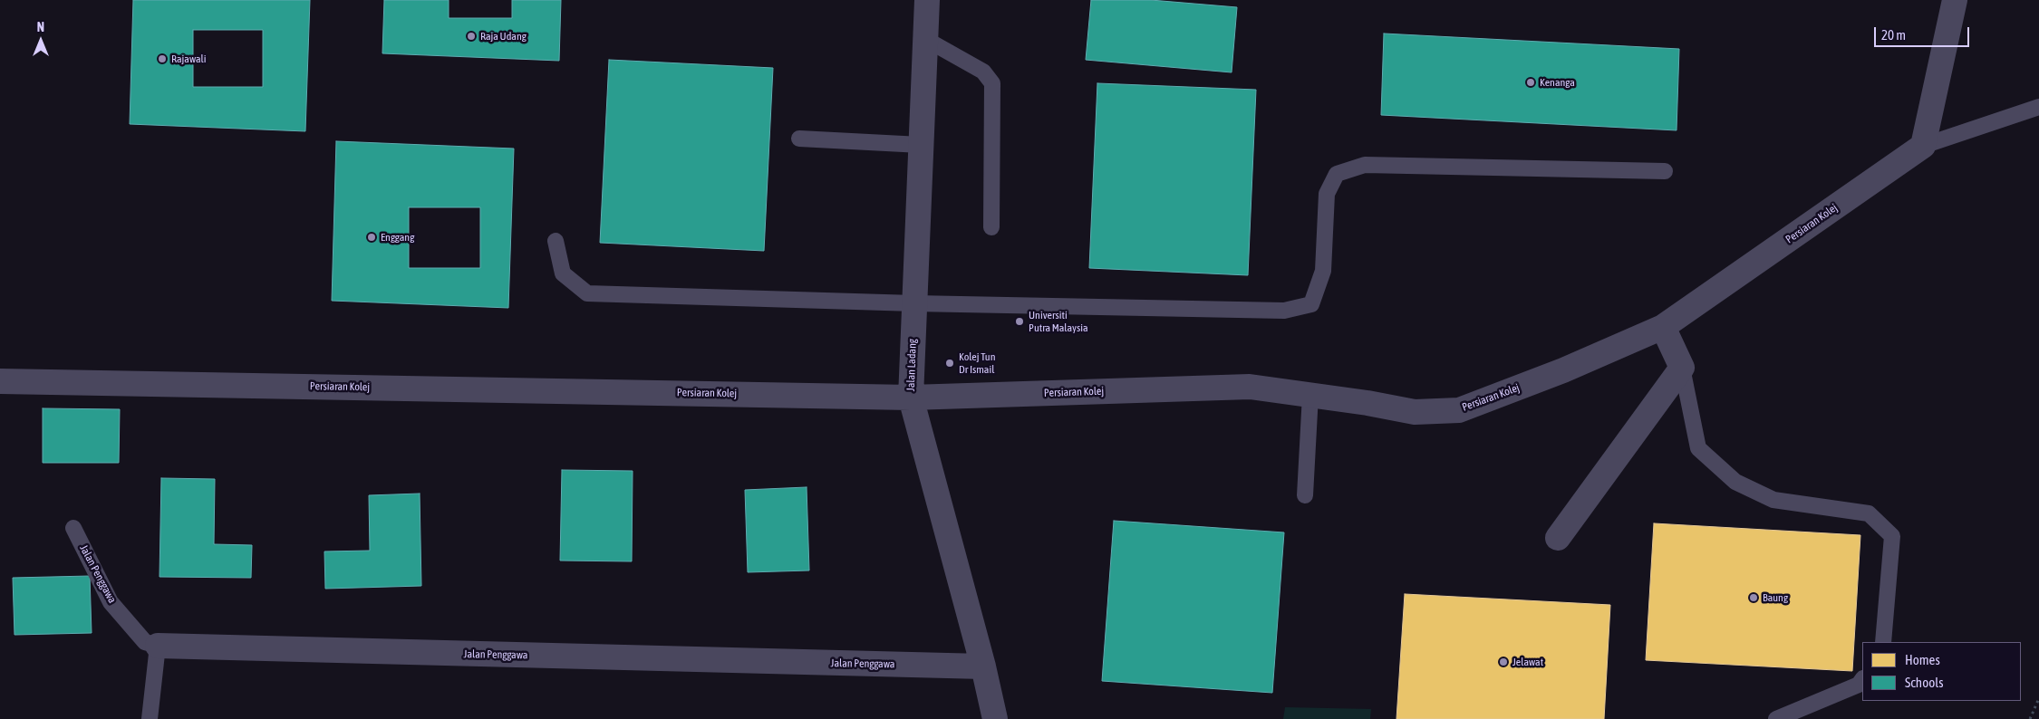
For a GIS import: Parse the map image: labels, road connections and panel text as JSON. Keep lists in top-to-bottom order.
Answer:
{
  "streets": {
    "street": ["Persiaran Kolej", "Jalan Ladang", "Jalan Penggawa"]
  },
  "crossings": [
    ["Persiaran Kolej", "Jalan Ladang"],
    ["Jalan Ladang", "Jalan Penggawa"]
  ],
  "places": [
    "Raja Udang",
    "Rajawali",
    "Kenanga",
    "Enggang",
    "Universiti Putra Malaysia",
    "Kolej Tun Dr Ismail",
    "Baung",
    "Jelawat"
  ],
  "legend": ["Homes", "Schools"],
  "scale_bar": "20 m",
  "north": "top"
}
